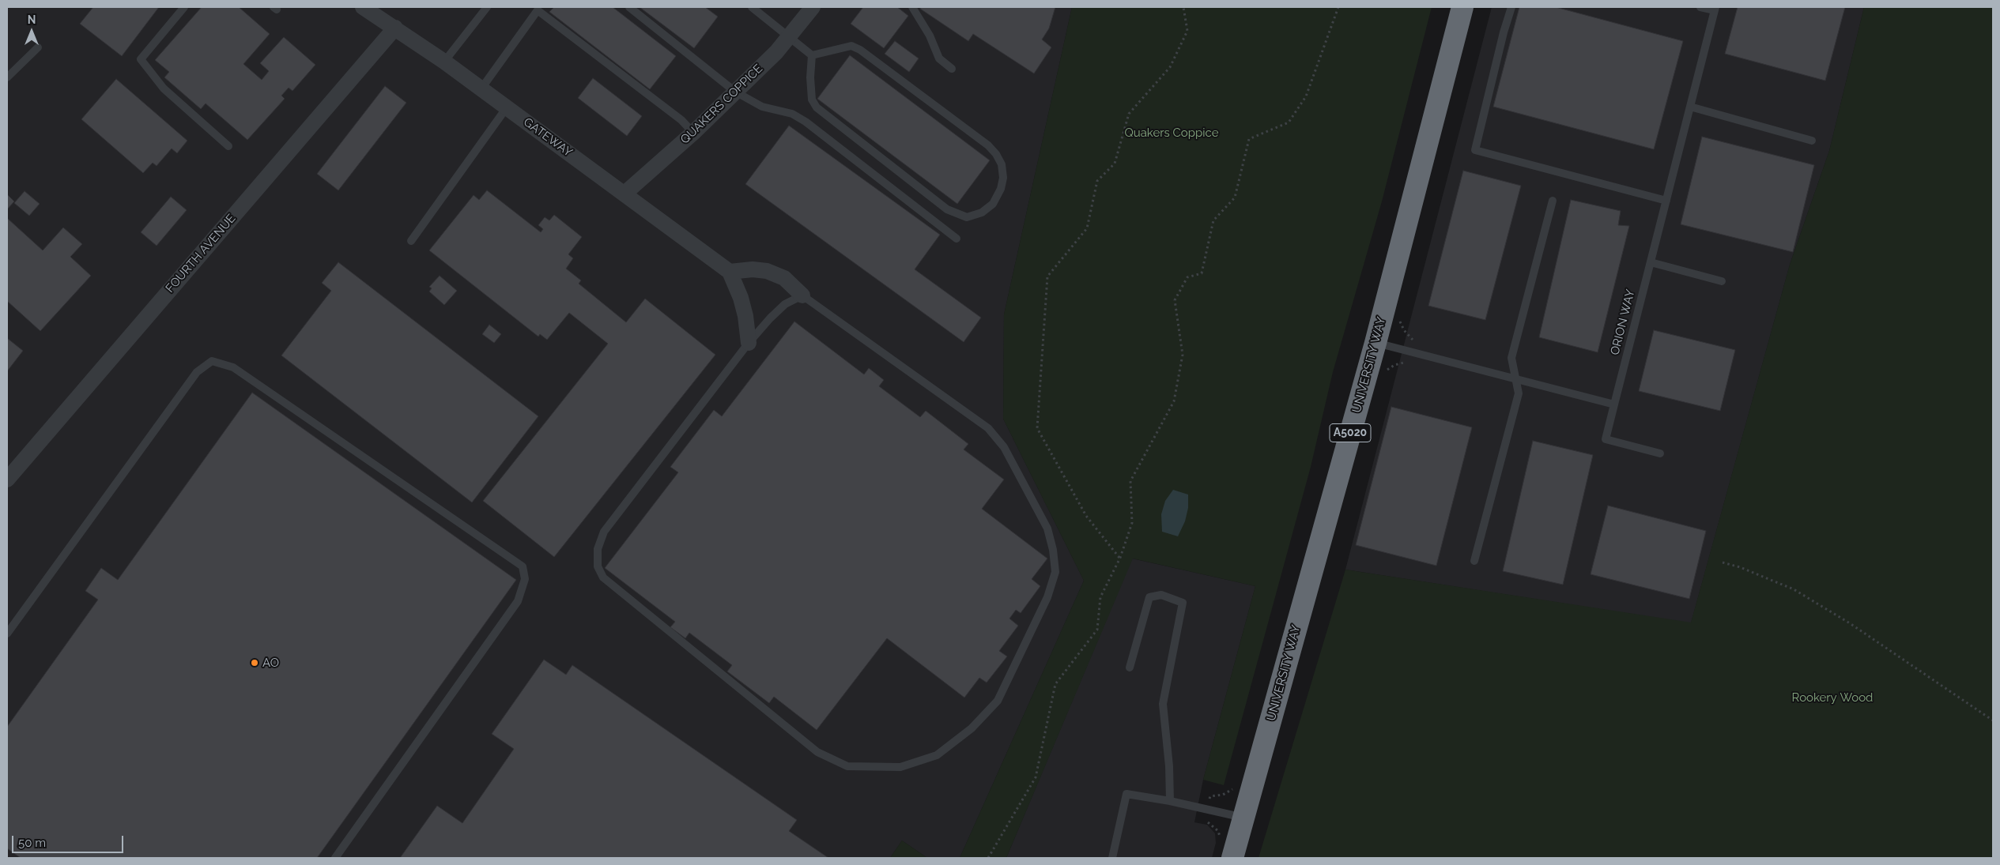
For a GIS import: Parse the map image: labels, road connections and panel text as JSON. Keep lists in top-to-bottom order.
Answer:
{
  "streets": {
    "highway": ["UNIVERSITY WAY", "A5020"],
    "street": ["QUAKERS COPPICE", "GATEWAY", "FOURTH AVENUE"],
    "lane": ["ORION WAY"]
  },
  "crossings": [
    ["QUAKERS COPPICE", "GATEWAY"],
    ["GATEWAY", "FOURTH AVENUE"]
  ],
  "parks": ["Quakers Coppice", "Rookery Wood"],
  "places": ["AO"],
  "scale_bar": "50 m",
  "north": "top"
}
